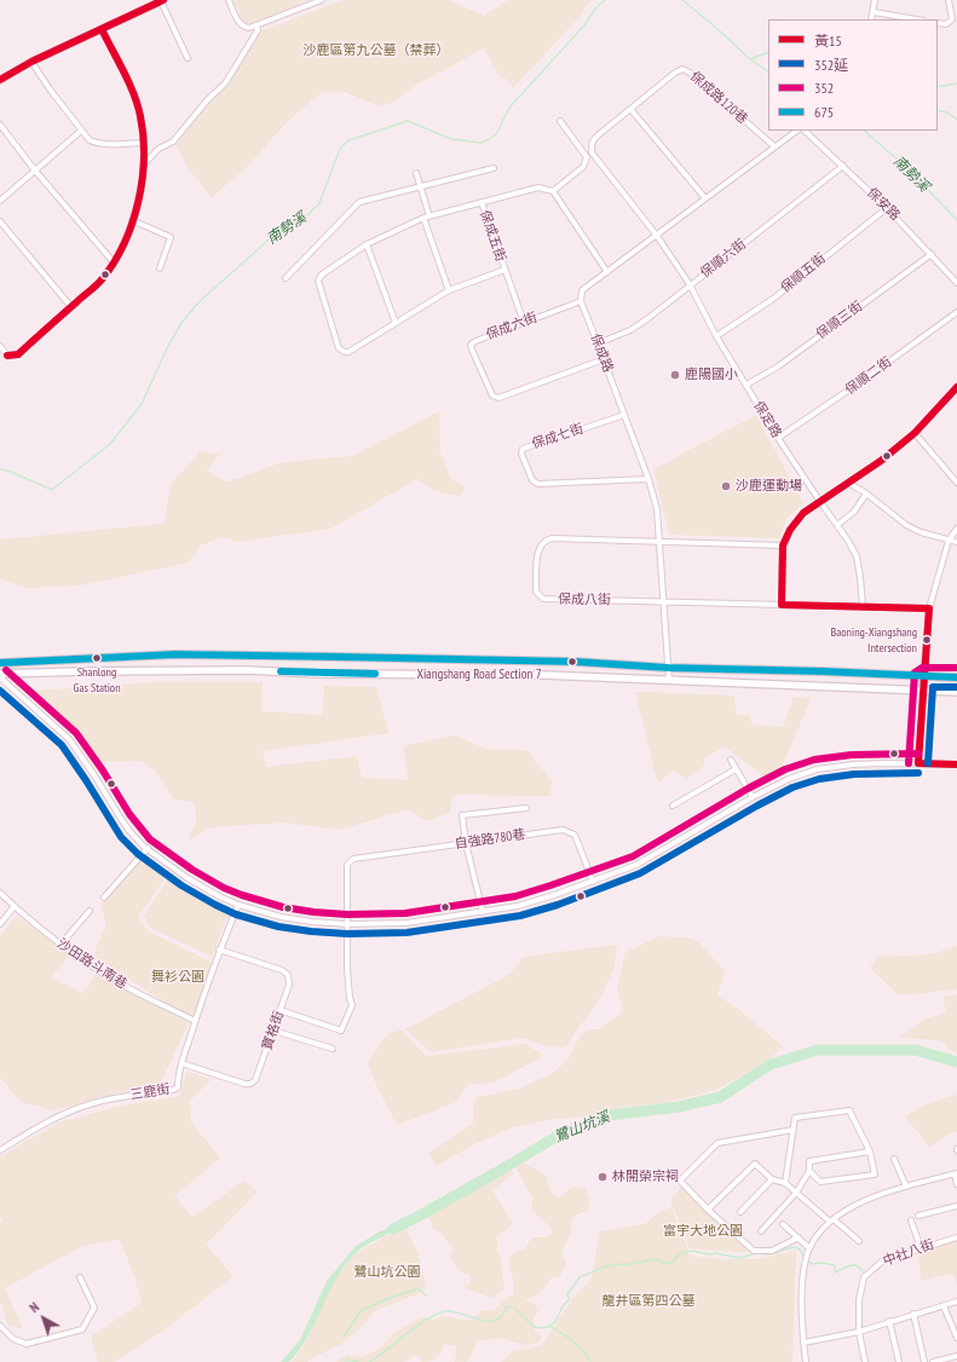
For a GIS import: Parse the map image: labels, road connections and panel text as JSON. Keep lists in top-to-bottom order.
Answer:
{
  "streets": {
    "main road": ["Xiangshang Road Section 7"],
    "street": [
      "保成路120巷",
      "保安路",
      "保成五街",
      "保順六街",
      "保順五街",
      "保順三街",
      "保成六街",
      "保成路",
      "保順二街",
      "保定路",
      "保成七街",
      "保成八街",
      "自強路780巷",
      "沙田路斗南巷",
      "寶格街",
      "三鹿街",
      "中社八街"
    ]
  },
  "crossings": [
    ["保成路120巷", "保定路"],
    ["保安路", "保順六街"],
    ["保安路", "保順五街"],
    ["保安路", "保順三街"],
    ["保成五街", "保成六街"],
    ["保順六街", "保成路"],
    ["保順六街", "保定路"],
    ["保順五街", "保定路"],
    ["保順三街", "保定路"],
    ["保成六街", "保成路"],
    ["保成路", "保成七街"],
    ["保成路", "保成八街"],
    ["保成路", "Xiangshang Road Section 7"],
    ["保順二街", "保定路"],
    ["保定路", "保成八街"],
    ["沙田路斗南巷", "三鹿街"],
    ["寶格街", "三鹿街"]
  ],
  "water": ["南勢溪", "鷺山坑溪"],
  "parks": [
    "沙鹿區第九公墓（禁葬）",
    "舞衫公園",
    "富宇大地公園",
    "鷺山坑公園",
    "龍井區第四公墓"
  ],
  "places": [
    "鹿陽國小",
    "沙鹿運動場",
    "Baoning-Xiangshang Intersection",
    "Shanlong Gas Station",
    "林開榮宗祠"
  ],
  "lines": [
    "transit line 黃15",
    "transit line 675",
    "transit line 352",
    "transit line 352延"
  ],
  "legend": [
    "黃15",
    "352延",
    "352",
    "675"
  ],
  "north": "top left"
}
